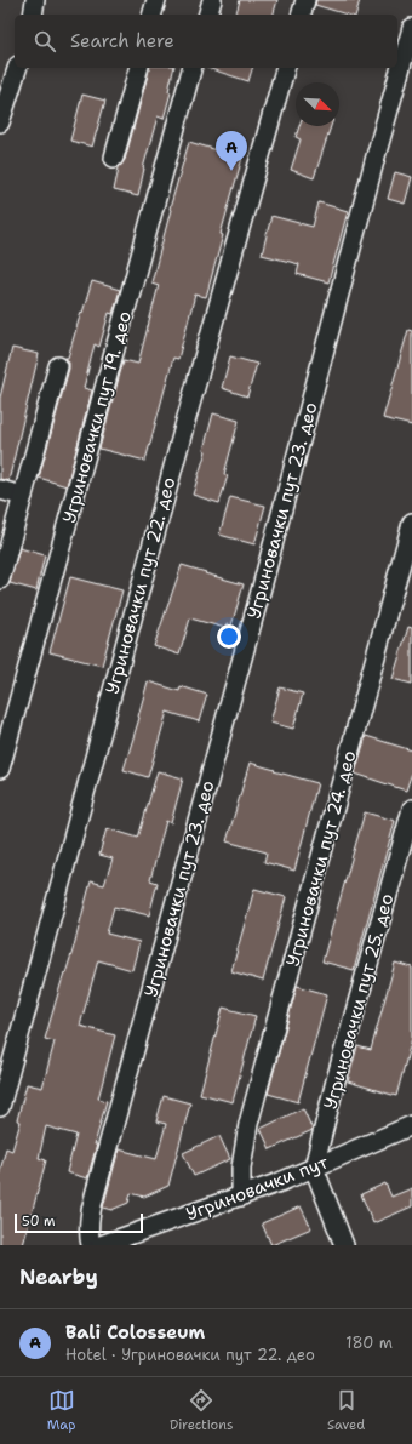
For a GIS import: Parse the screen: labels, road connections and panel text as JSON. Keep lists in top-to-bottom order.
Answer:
{
  "streets": {
    "street": [
      "Угриновачки пут 19. део",
      "Угриновачки пут 23. део",
      "Угриновачки пут 22. део",
      "Угриновачки пут 24. део",
      "Угриновачки пут 25. део",
      "Угриновачки пут"
    ]
  },
  "crossings": [
    ["Угриновачки пут 24. део", "Угриновачки пут"],
    ["Угриновачки пут 25. део", "Угриновачки пут"]
  ],
  "scale_bar": "50 m",
  "north": "bottom right",
  "page": {
    "search": "Search here",
    "pins": "A",
    "scale": "50 m",
    "heading": "Nearby",
    "list": [
      {
        "mark": "A",
        "name": "Bali Colosseum",
        "note": "Hotel · Угриновачки пут 22. део",
        "value": "180 m"
      }
    ],
    "nav": ["Map", "Directions", "Saved"]
  }
}
